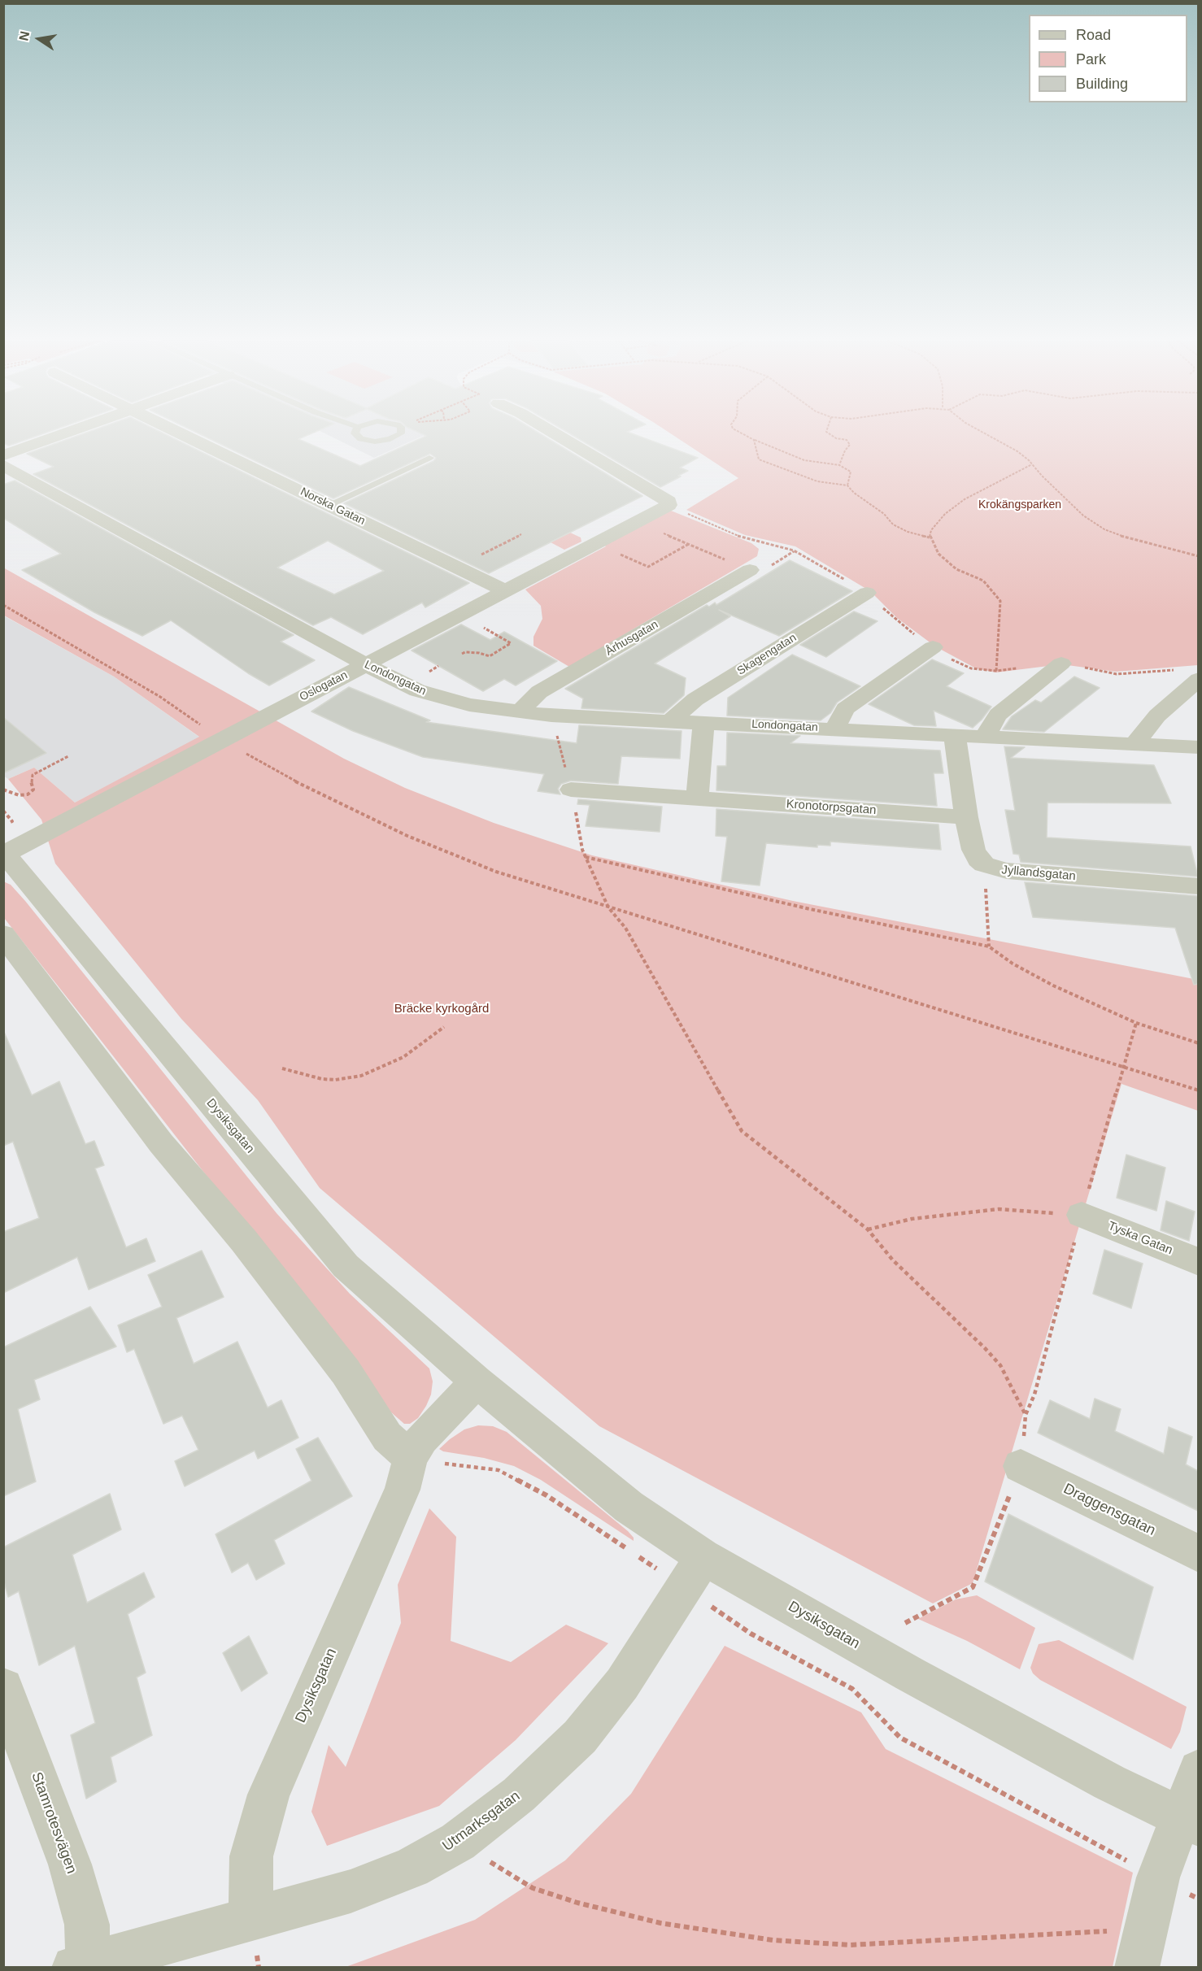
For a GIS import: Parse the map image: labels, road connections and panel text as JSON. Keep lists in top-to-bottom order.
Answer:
{
  "streets": {
    "street": [
      "Norska Gatan",
      "Århusgatan",
      "Skagengatan",
      "Londongatan",
      "Oslogatan",
      "Kronotorpsgatan",
      "Jyllandsgatan",
      "Dysiksgatan",
      "Tyska Gatan",
      "Draggensgatan",
      "Utmarksgatan",
      "Stamrotesvägen"
    ]
  },
  "crossings": [
    ["Norska Gatan", "Oslogatan"],
    ["Århusgatan", "Londongatan"],
    ["Skagengatan", "Londongatan"],
    ["Londongatan", "Oslogatan"],
    ["Londongatan", "Jyllandsgatan"],
    ["Oslogatan", "Dysiksgatan"],
    ["Kronotorpsgatan", "Jyllandsgatan"],
    ["Dysiksgatan", "Utmarksgatan"],
    ["Utmarksgatan", "Stamrotesvägen"]
  ],
  "parks": ["Krokängsparken", "Bräcke kyrkogård"],
  "legend": ["Road", "Park", "Building"],
  "north": "left"
}
